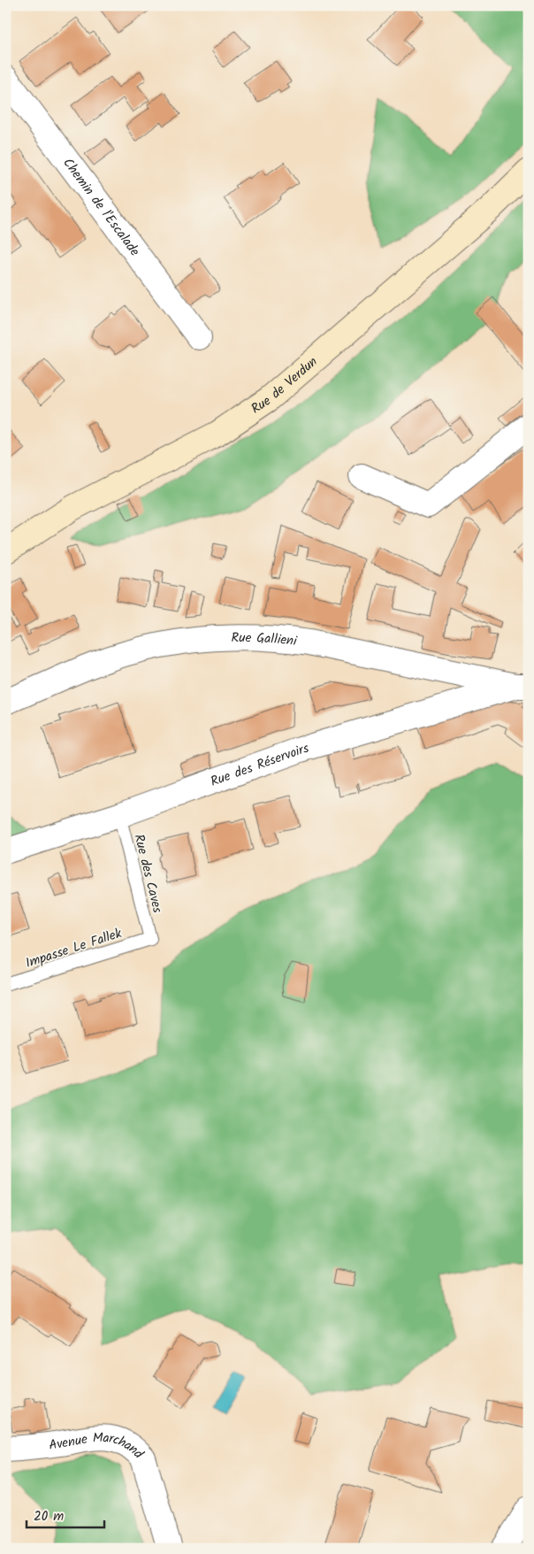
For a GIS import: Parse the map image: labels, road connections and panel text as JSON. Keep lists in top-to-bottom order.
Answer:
{
  "streets": {
    "main road": ["Rue de Verdun"],
    "street": [
      "Chemin de l'Escalade",
      "Rue Gallieni",
      "Rue des Réservoirs",
      "Avenue Marchand"
    ],
    "lane": ["Rue des Caves", "Impasse Le Fallek"]
  },
  "crossings": [
    ["Rue Gallieni", "Rue des Réservoirs"],
    ["Rue des Réservoirs", "Rue des Caves"],
    ["Rue des Caves", "Impasse Le Fallek"]
  ],
  "scale_bar": "20 m"
}
